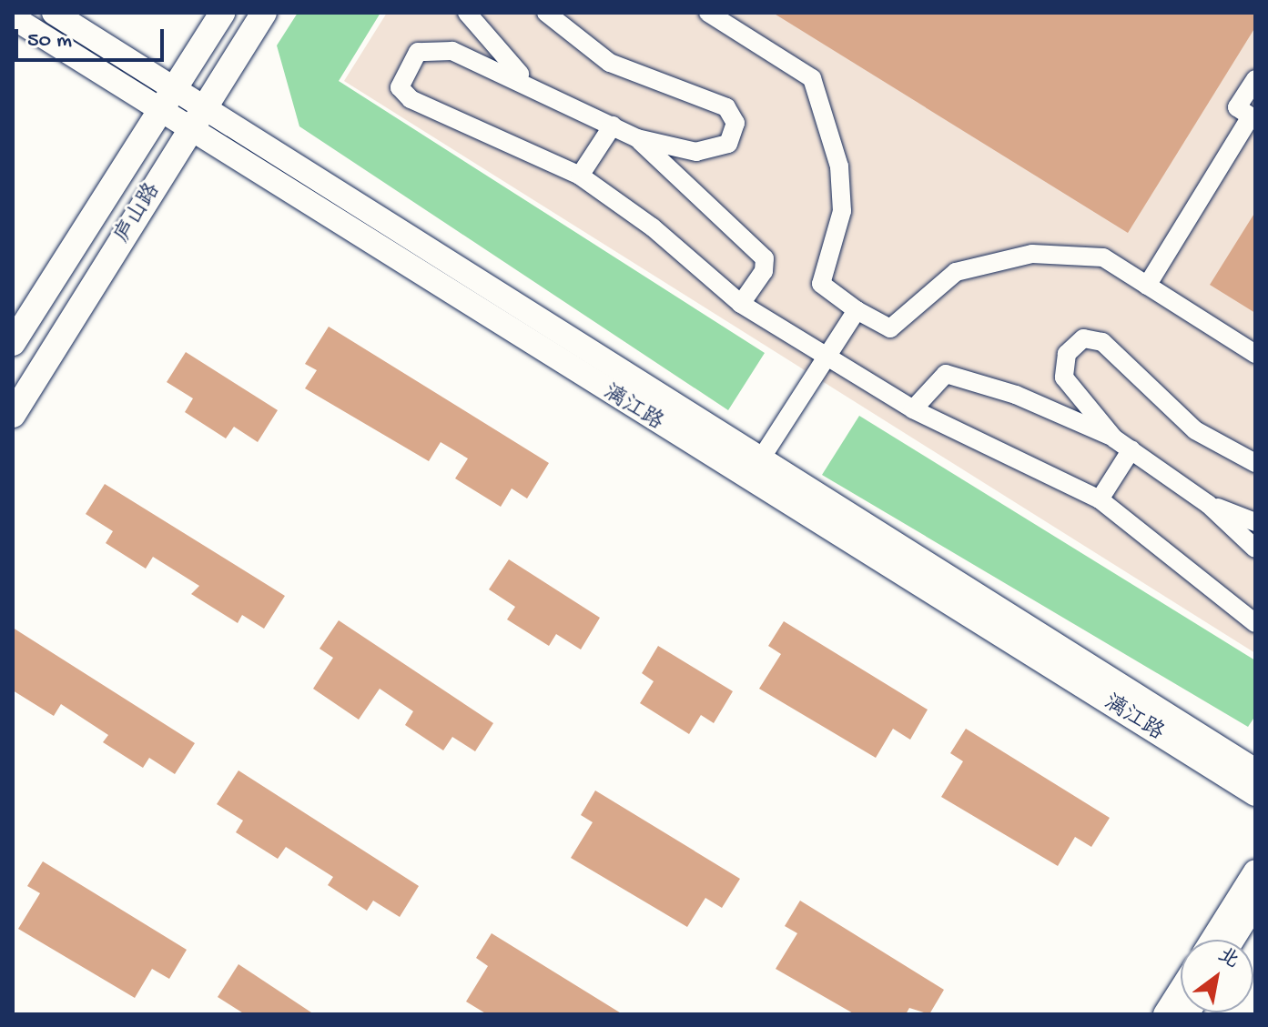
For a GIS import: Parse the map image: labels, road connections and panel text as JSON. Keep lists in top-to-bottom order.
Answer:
{
  "streets": {
    "main road": ["庐山路"],
    "street": ["漓江路"]
  },
  "crossings": [
    ["庐山路", "漓江路"]
  ],
  "scale_bar": "50 m",
  "north": "top right"
}
